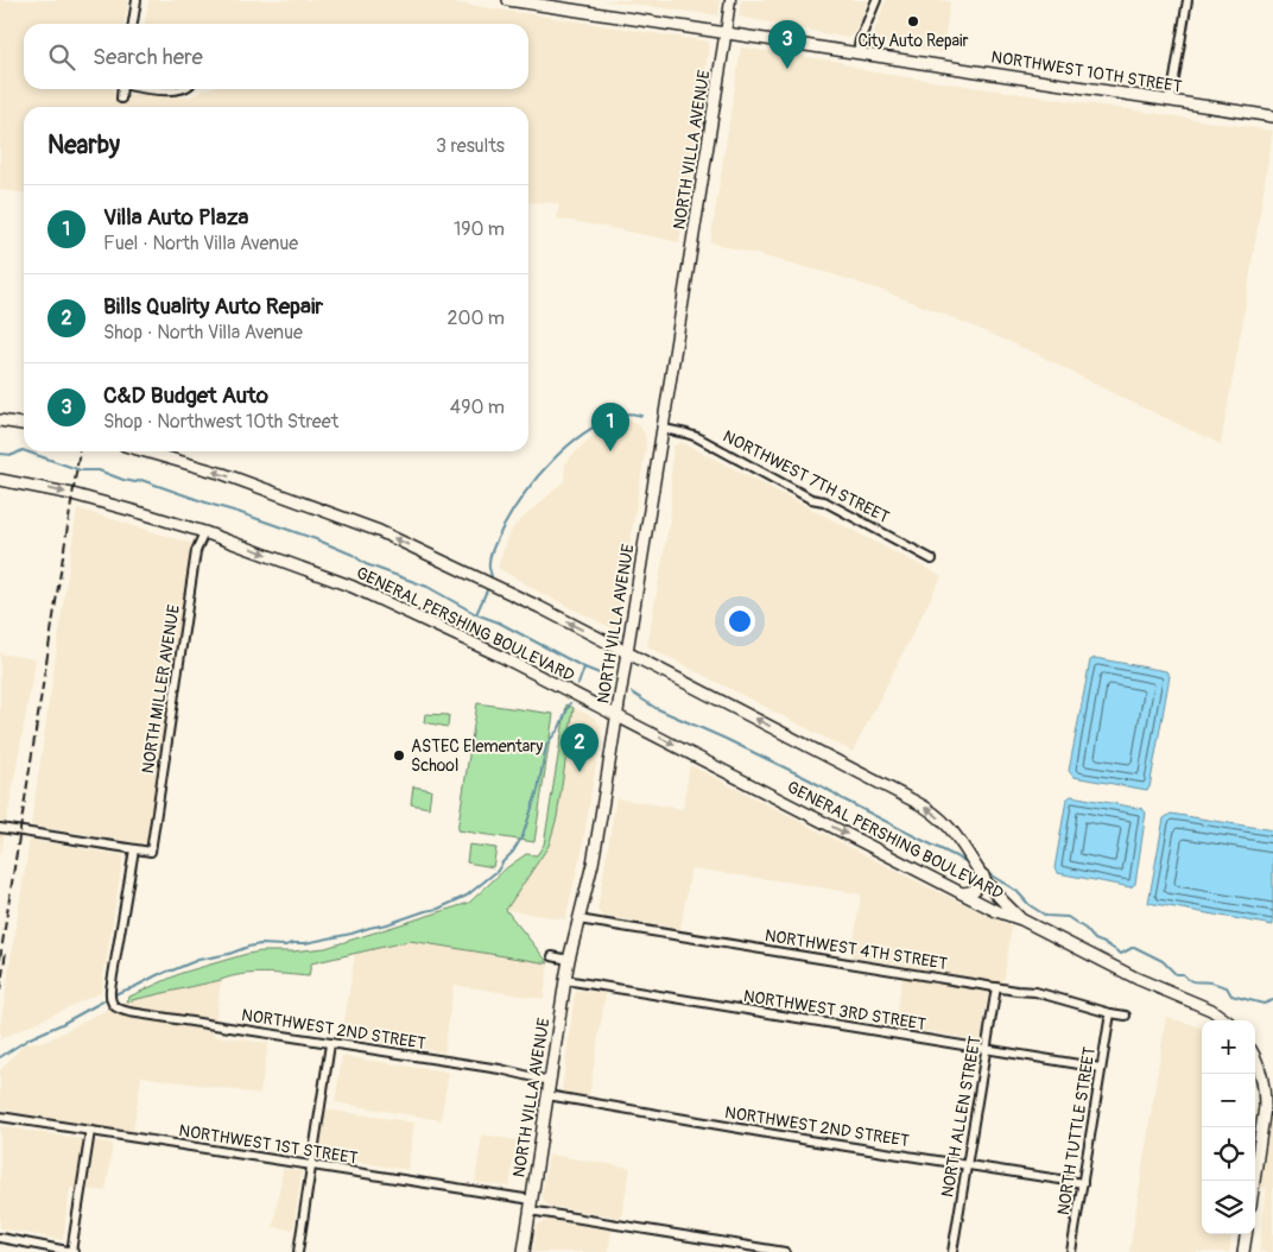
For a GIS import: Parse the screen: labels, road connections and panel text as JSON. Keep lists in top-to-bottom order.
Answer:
{
  "streets": {
    "main road": ["NORTHWEST 10TH STREET", "NORTH VILLA AVENUE", "GENERAL PERSHING BOULEVARD"],
    "street": [
      "NORTHWEST 7TH STREET",
      "NORTH MILLER AVENUE",
      "NORTHWEST 4TH STREET",
      "NORTHWEST 3RD STREET",
      "NORTHWEST 2ND STREET",
      "NORTH ALLEN STREET",
      "NORTH TUTTLE STREET",
      "NORTHWEST 1ST STREET"
    ]
  },
  "crossings": [
    ["NORTHWEST 10TH STREET", "NORTH VILLA AVENUE"],
    ["NORTH VILLA AVENUE", "NORTHWEST 7TH STREET"],
    ["NORTH VILLA AVENUE", "GENERAL PERSHING BOULEVARD"],
    ["NORTH VILLA AVENUE", "NORTHWEST 4TH STREET"],
    ["NORTH VILLA AVENUE", "NORTHWEST 3RD STREET"],
    ["NORTH VILLA AVENUE", "NORTHWEST 2ND STREET"],
    ["NORTH VILLA AVENUE", "NORTHWEST 1ST STREET"],
    ["GENERAL PERSHING BOULEVARD", "NORTH MILLER AVENUE"],
    ["NORTH MILLER AVENUE", "NORTHWEST 2ND STREET"],
    ["NORTHWEST 4TH STREET", "NORTH ALLEN STREET"],
    ["NORTHWEST 4TH STREET", "NORTH TUTTLE STREET"],
    ["NORTHWEST 3RD STREET", "NORTH ALLEN STREET"],
    ["NORTHWEST 3RD STREET", "NORTH TUTTLE STREET"],
    ["NORTHWEST 2ND STREET", "NORTH ALLEN STREET"],
    ["NORTHWEST 2ND STREET", "NORTH TUTTLE STREET"]
  ],
  "places": ["City Auto Repair", "ASTEC Elementary School"],
  "page": {
    "pins": ["3", "1", "2"],
    "search": "Search here",
    "heading": ["Nearby", "3 results"],
    "list": [
      {
        "mark": "1",
        "name": "Villa Auto Plaza",
        "note": "Fuel · North Villa Avenue",
        "value": "190 m"
      },
      {
        "mark": "2",
        "name": "Bills Quality Auto Repair",
        "note": "Shop · North Villa Avenue",
        "value": "200 m"
      },
      {
        "mark": "3",
        "name": "C&D Budget Auto",
        "note": "Shop · Northwest 10th Street",
        "value": "490 m"
      }
    ],
    "map_buttons": ["+", "−"]
  }
}
